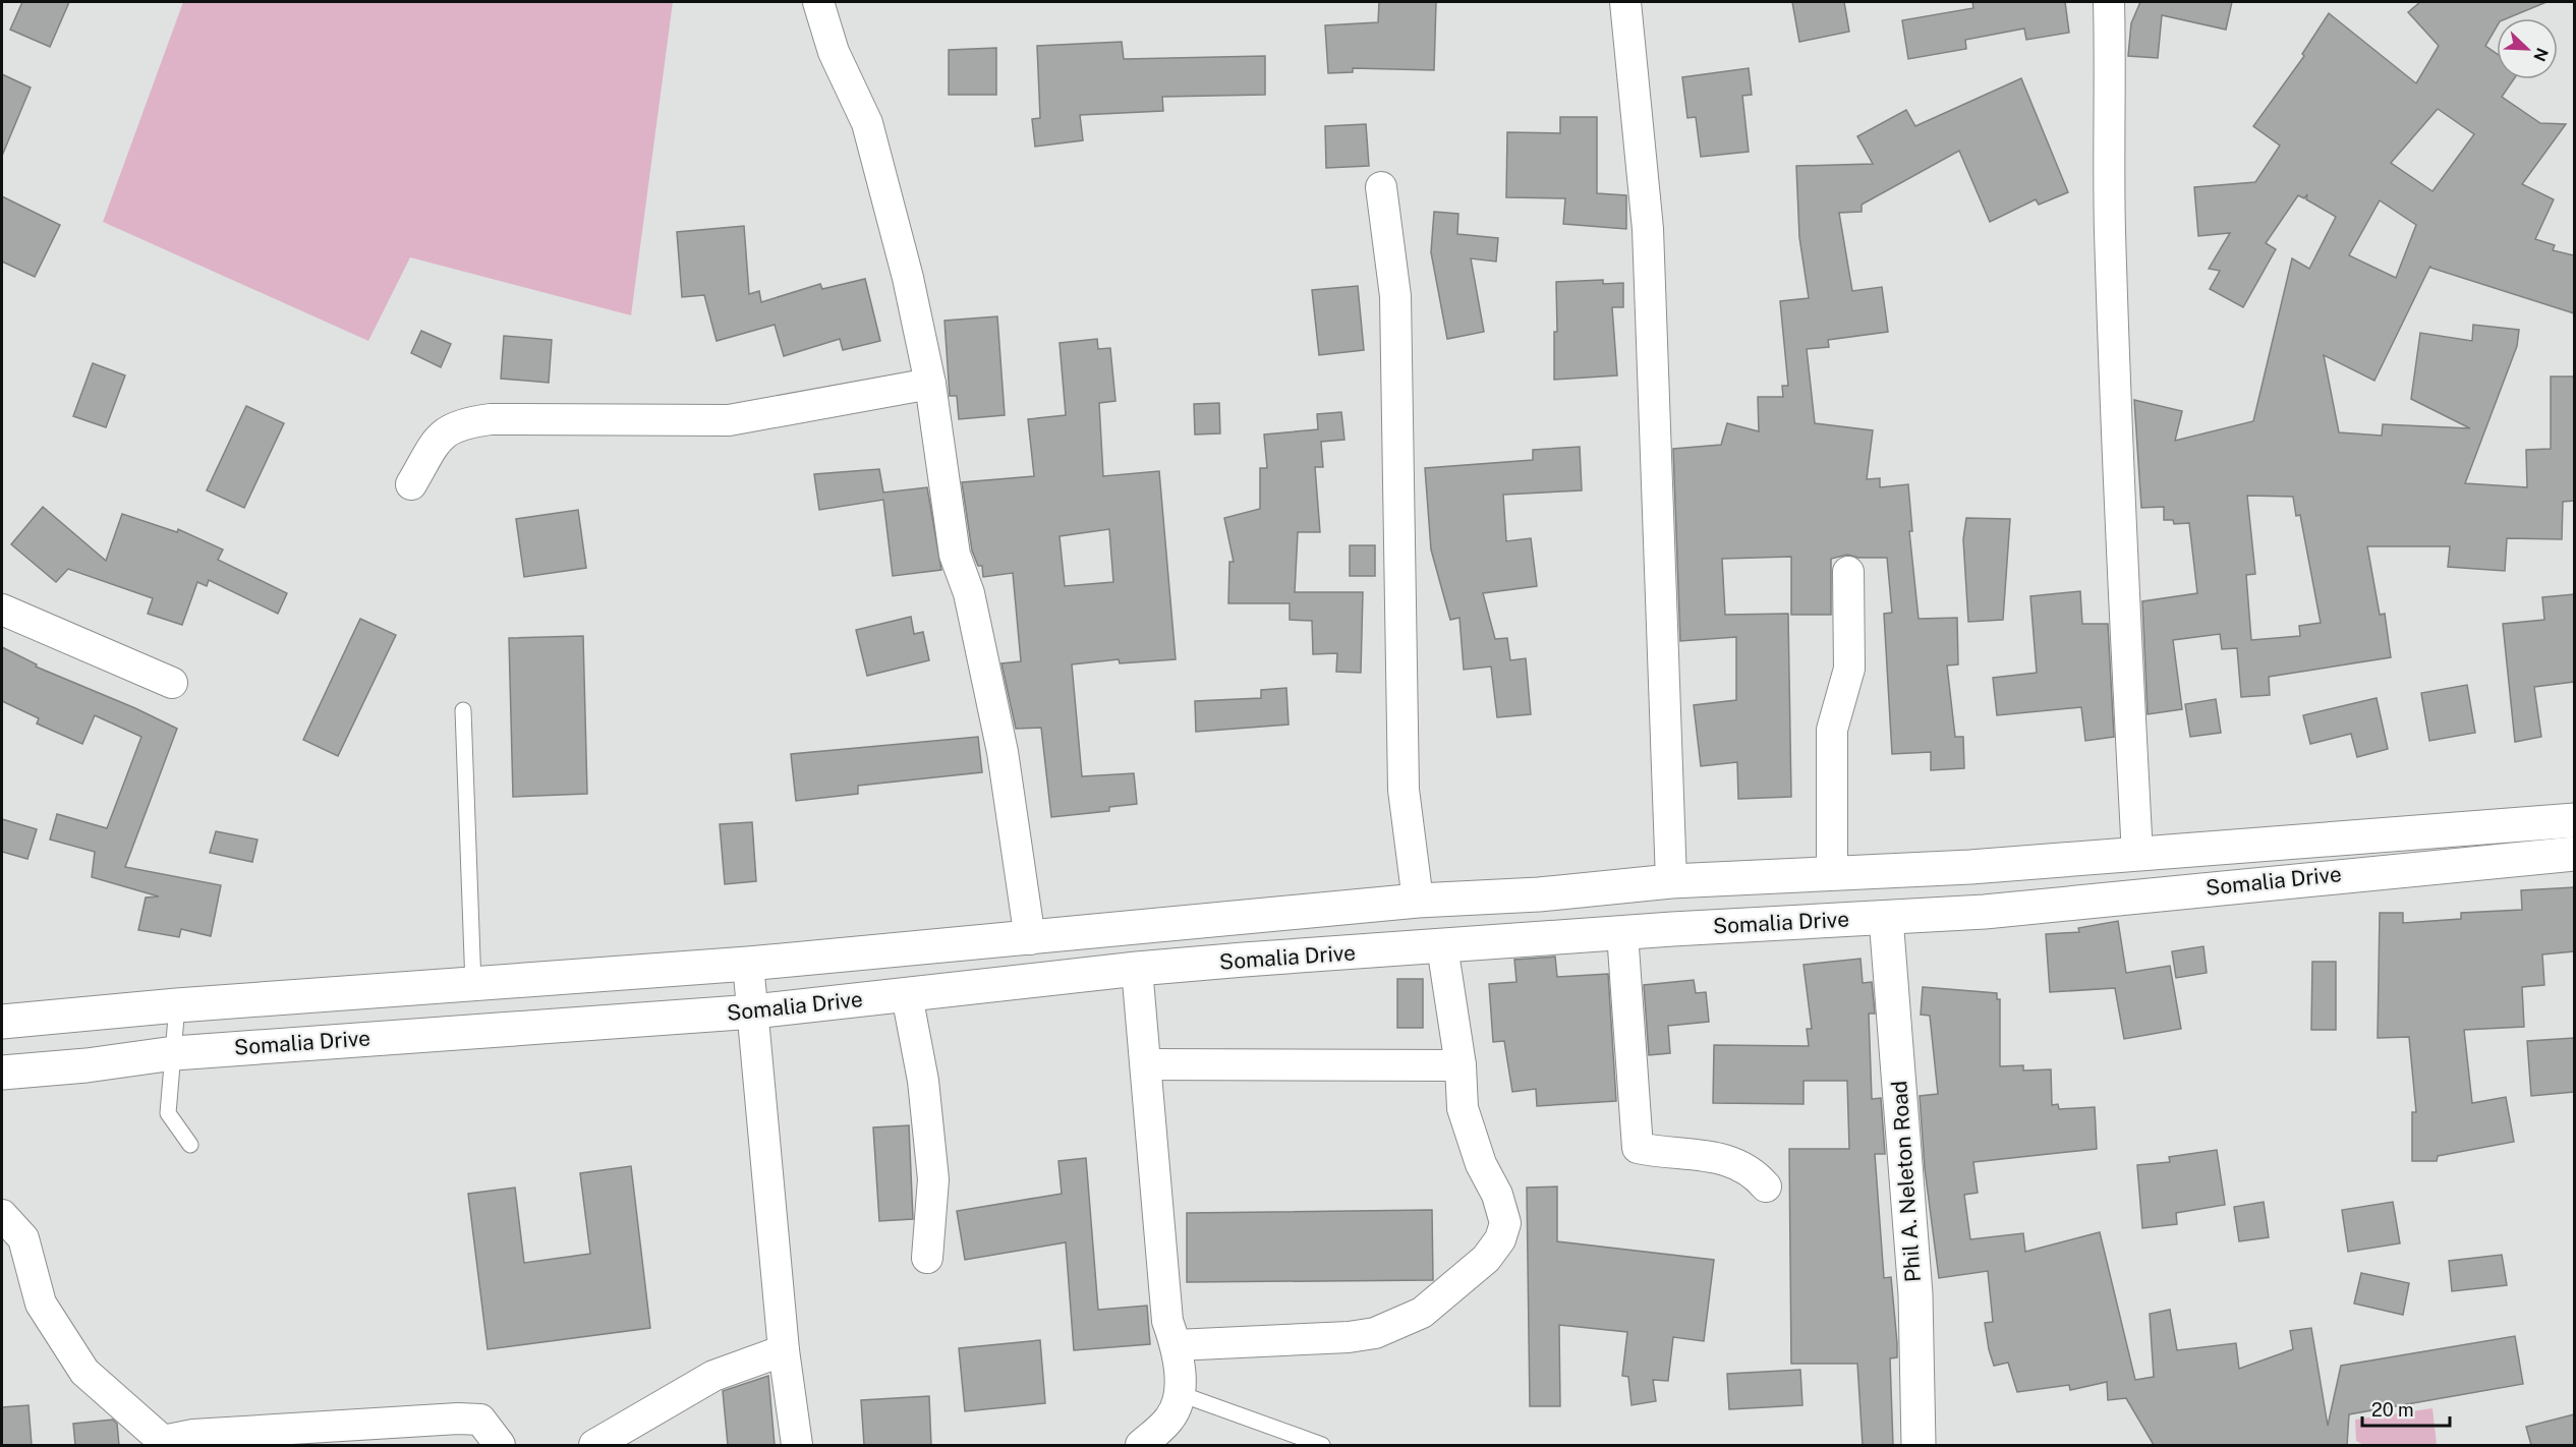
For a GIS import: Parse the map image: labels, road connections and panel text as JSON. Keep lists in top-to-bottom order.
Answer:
{
  "streets": {
    "main road": ["Somalia Drive", "Phil A. Neleton Road"]
  },
  "crossings": [
    ["Somalia Drive", "Phil A. Neleton Road"]
  ],
  "scale_bar": "20 m",
  "north": "bottom right"
}
